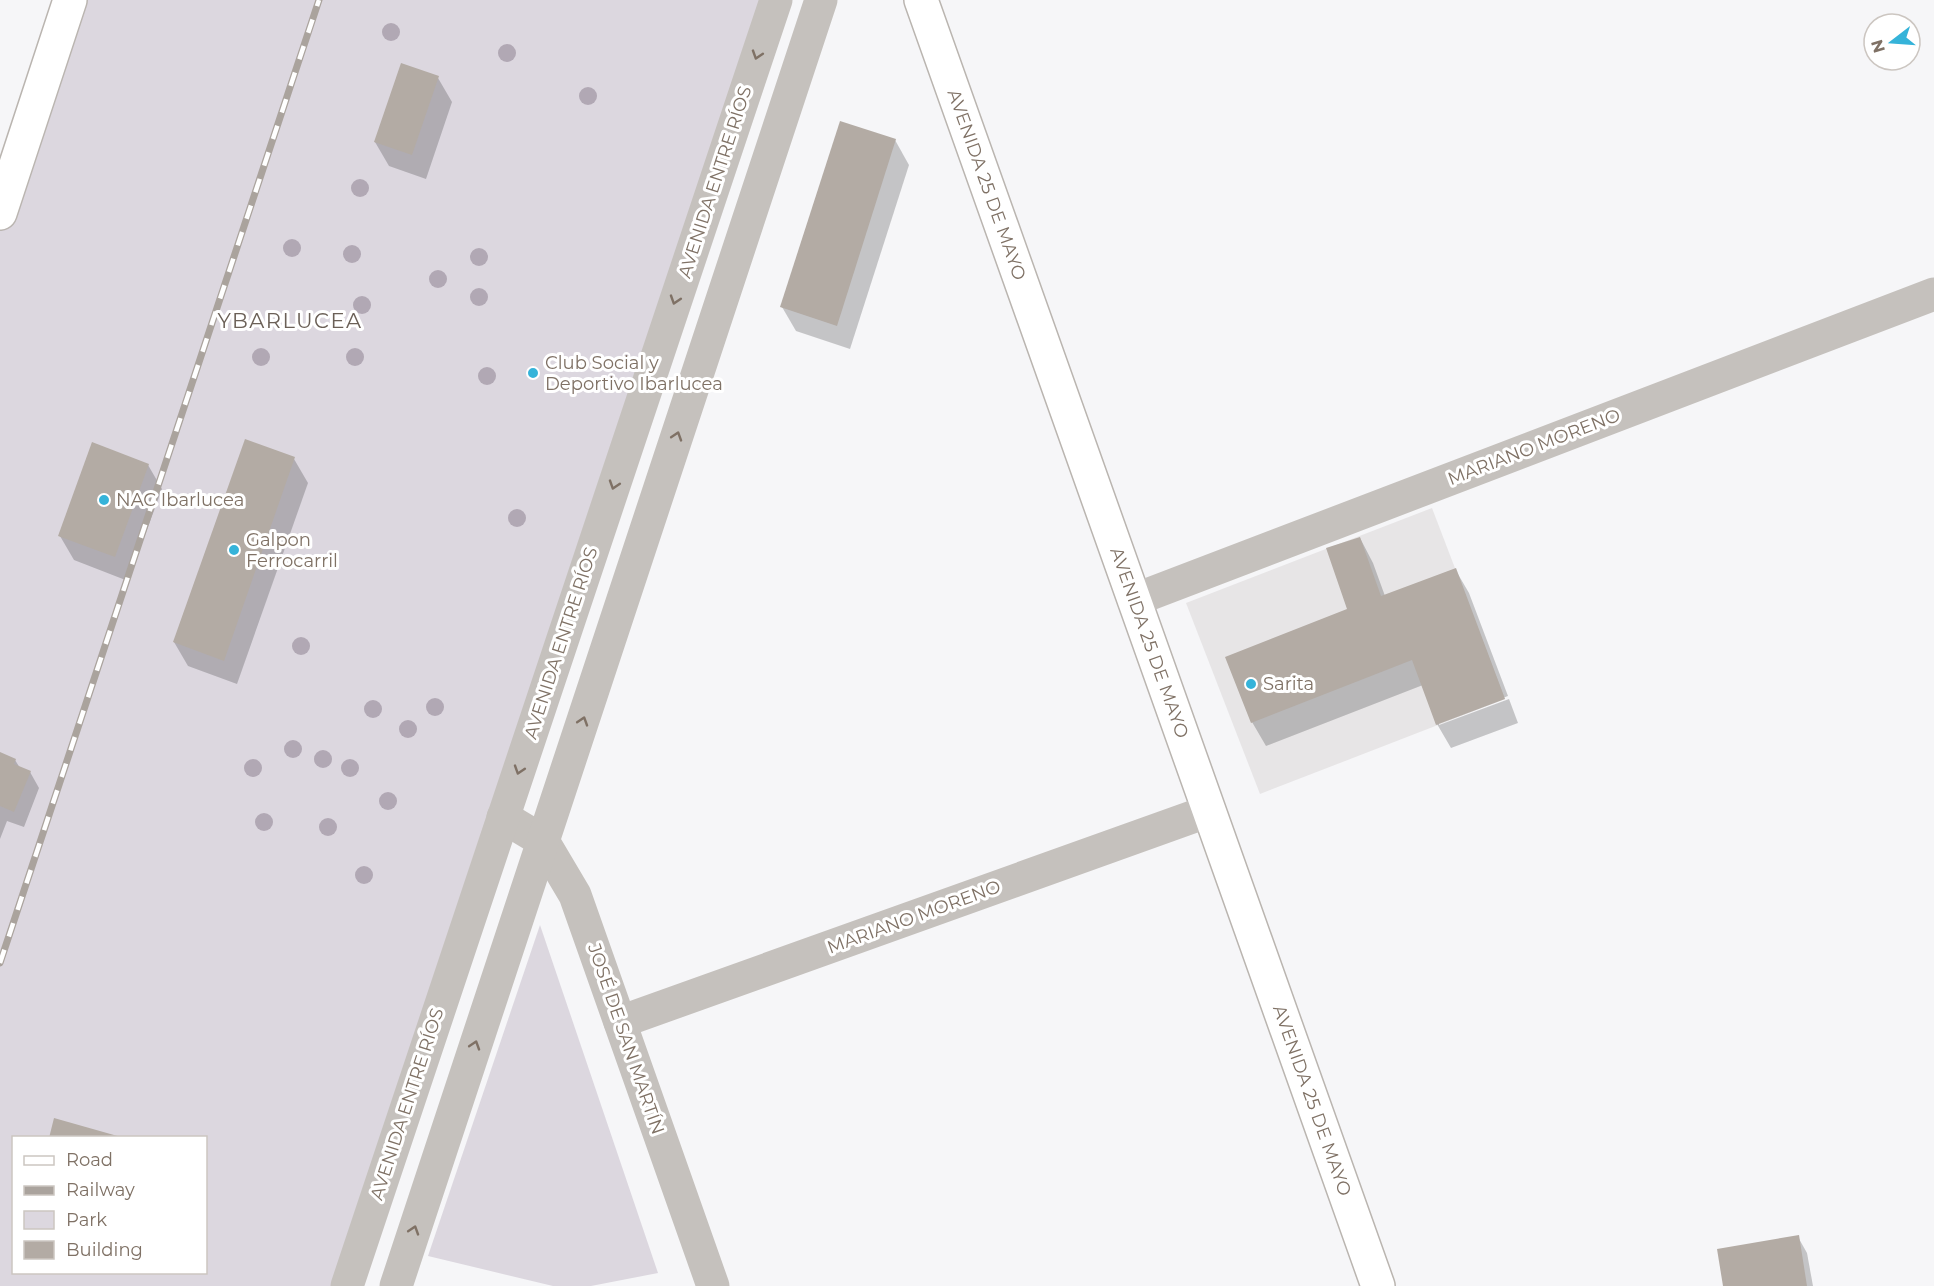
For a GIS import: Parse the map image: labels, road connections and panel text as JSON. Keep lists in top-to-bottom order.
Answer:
{
  "streets": {
    "main road": ["AVENIDA 25 DE MAYO"],
    "street": ["AVENIDA ENTRE RÍOS", "MARIANO MORENO", "JOSÉ DE SAN MARTÍN"]
  },
  "crossings": [
    ["AVENIDA ENTRE RÍOS", "JOSÉ DE SAN MARTÍN"],
    ["AVENIDA 25 DE MAYO", "MARIANO MORENO"],
    ["MARIANO MORENO", "JOSÉ DE SAN MARTÍN"]
  ],
  "districts": ["YBARLUCEA"],
  "places": [
    "Club Social y Deportivo Ibarlucea",
    "NAC Ibarlucea",
    "Galpon Ferrocarril",
    "Sarita"
  ],
  "legend": [
    "Road",
    "Railway",
    "Park",
    "Building"
  ],
  "north": "left"
}
